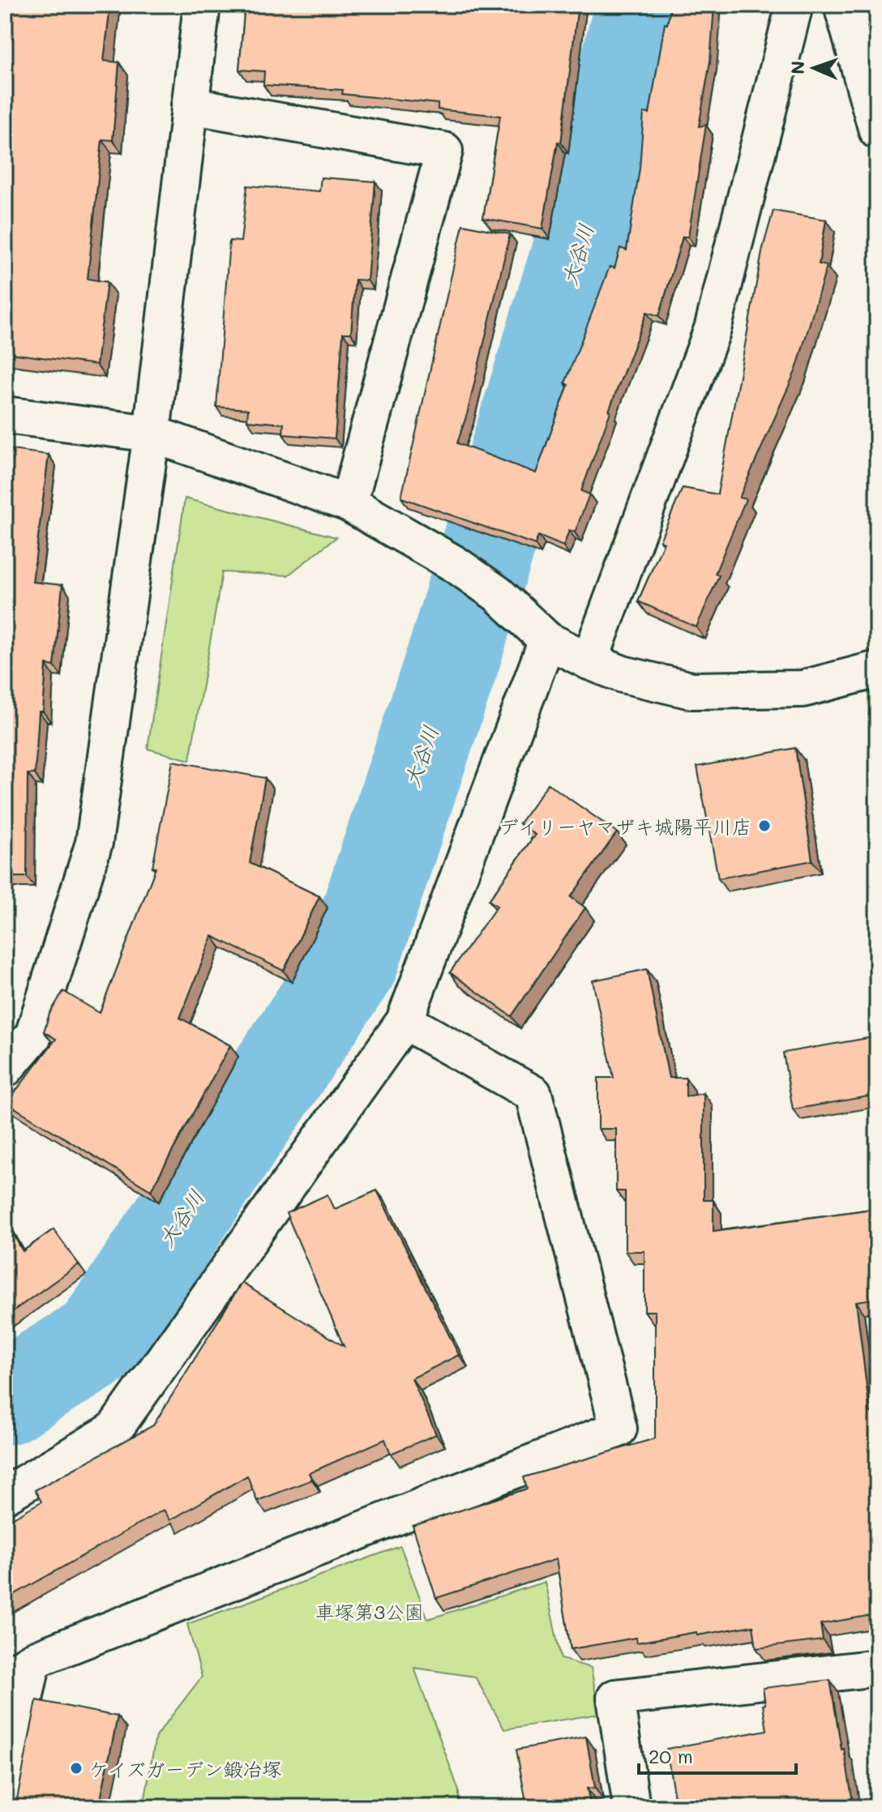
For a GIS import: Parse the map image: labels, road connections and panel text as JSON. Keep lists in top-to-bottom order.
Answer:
{
  "water": ["大谷川"],
  "parks": ["車塚第3公園"],
  "places": ["デイリーヤマザキ城陽平川店", "ケイズガーデン鍛冶塚"],
  "scale_bar": "20 m",
  "north": "left"
}
